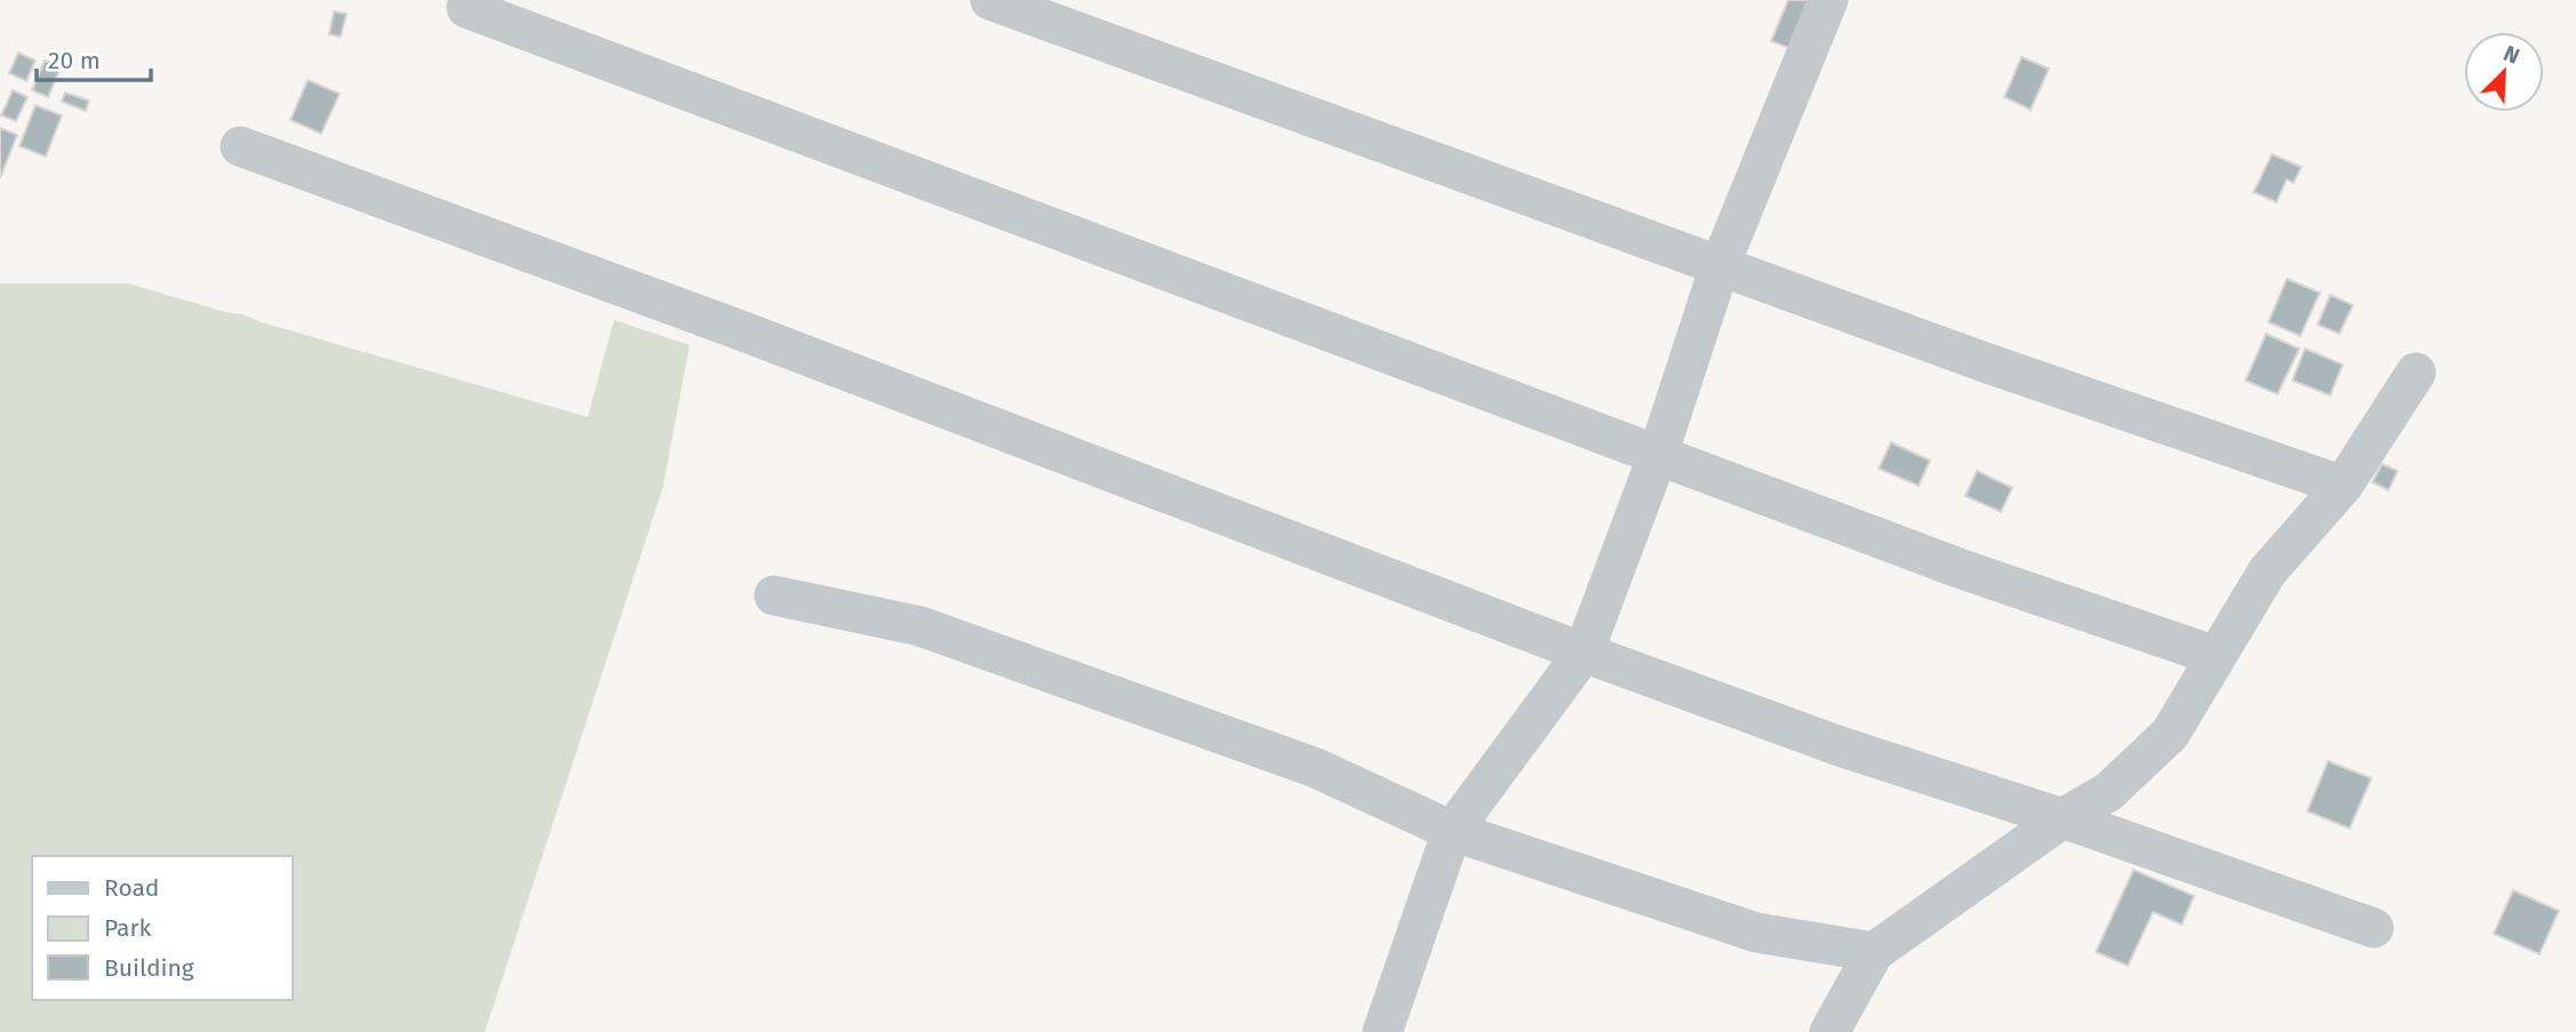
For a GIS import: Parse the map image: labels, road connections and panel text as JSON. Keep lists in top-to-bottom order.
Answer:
{
  "legend": ["Road", "Park", "Building"],
  "scale_bar": "20 m",
  "north": "top right"
}
